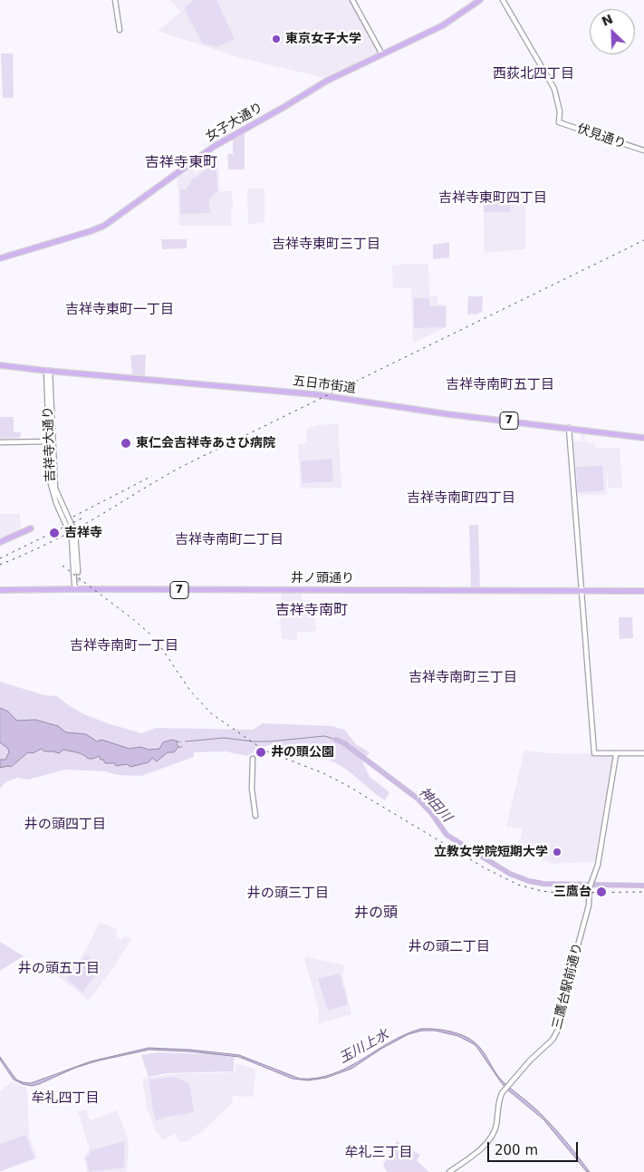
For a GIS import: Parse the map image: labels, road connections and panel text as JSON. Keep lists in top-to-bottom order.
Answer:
{
  "streets": {
    "main road": [
      "女子大通り",
      "五日市街道",
      "7",
      "井ノ頭通り"
    ],
    "street": ["伏見通り", "吉祥寺大通り", "三鷹台駅前通り"]
  },
  "crossings": [
    ["五日市街道", "吉祥寺大通り"],
    ["吉祥寺大通り", "井ノ頭通り"]
  ],
  "districts": [
    "西荻北四丁目",
    "吉祥寺東町",
    "吉祥寺東町四丁目",
    "吉祥寺東町三丁目",
    "吉祥寺東町一丁目",
    "吉祥寺南町五丁目",
    "吉祥寺南町四丁目",
    "吉祥寺南町二丁目",
    "吉祥寺南町",
    "吉祥寺南町一丁目",
    "吉祥寺南町三丁目",
    "井の頭四丁目",
    "井の頭三丁目",
    "井の頭",
    "井の頭二丁目",
    "井の頭五丁目",
    "牟礼四丁目",
    "牟礼三丁目"
  ],
  "water": ["神田川", "玉川上水"],
  "places": [
    "東京女子大学",
    "東仁会吉祥寺あさひ病院",
    "吉祥寺",
    "井の頭公園",
    "立教女学院短期大学",
    "三鷹台"
  ],
  "scale_bar": "200 m",
  "north": "top left"
}
